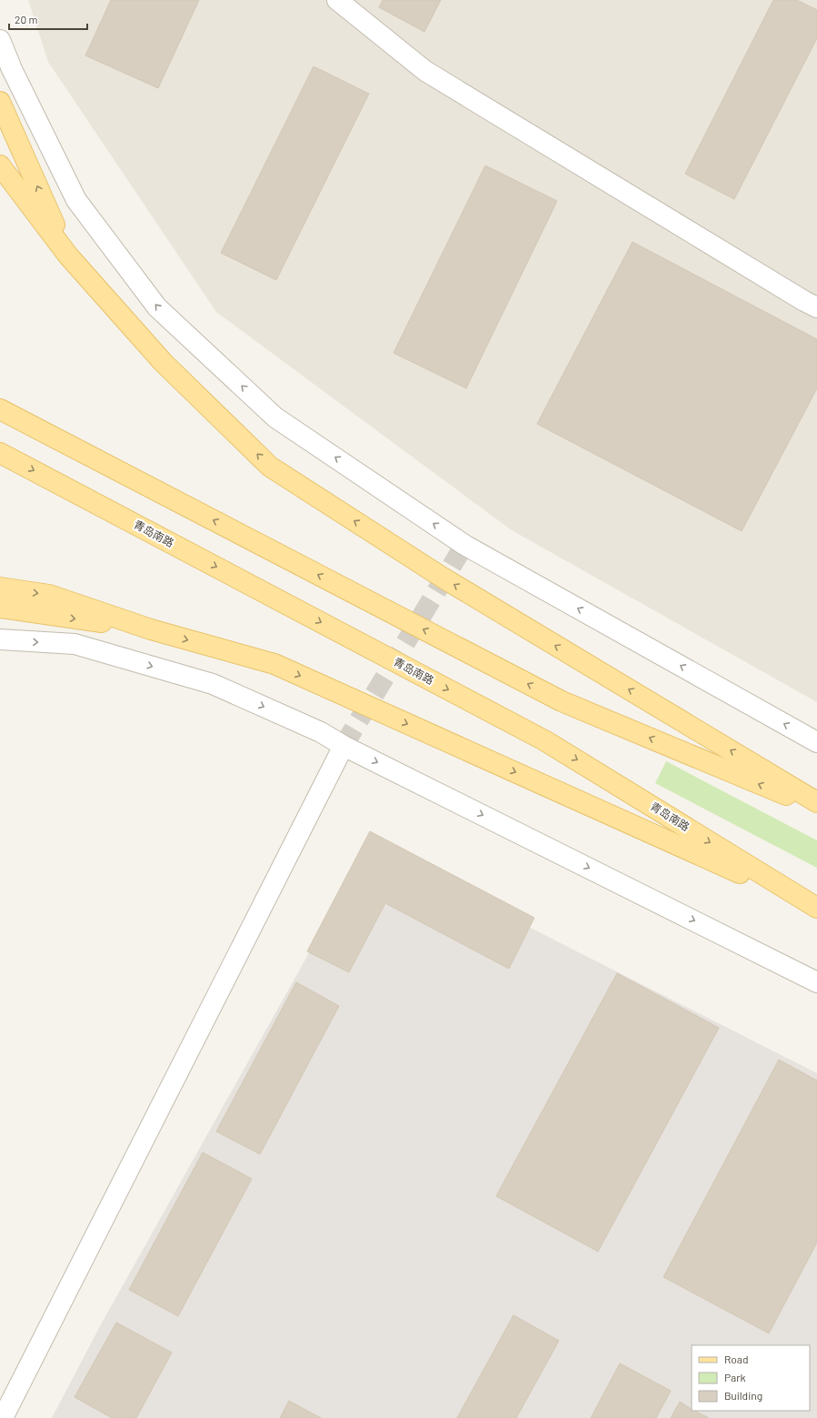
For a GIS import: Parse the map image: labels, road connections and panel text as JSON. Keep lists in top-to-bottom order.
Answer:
{
  "streets": {
    "main road": ["青岛南路"]
  },
  "legend": ["Road", "Park", "Building"],
  "scale_bar": "20 m"
}
